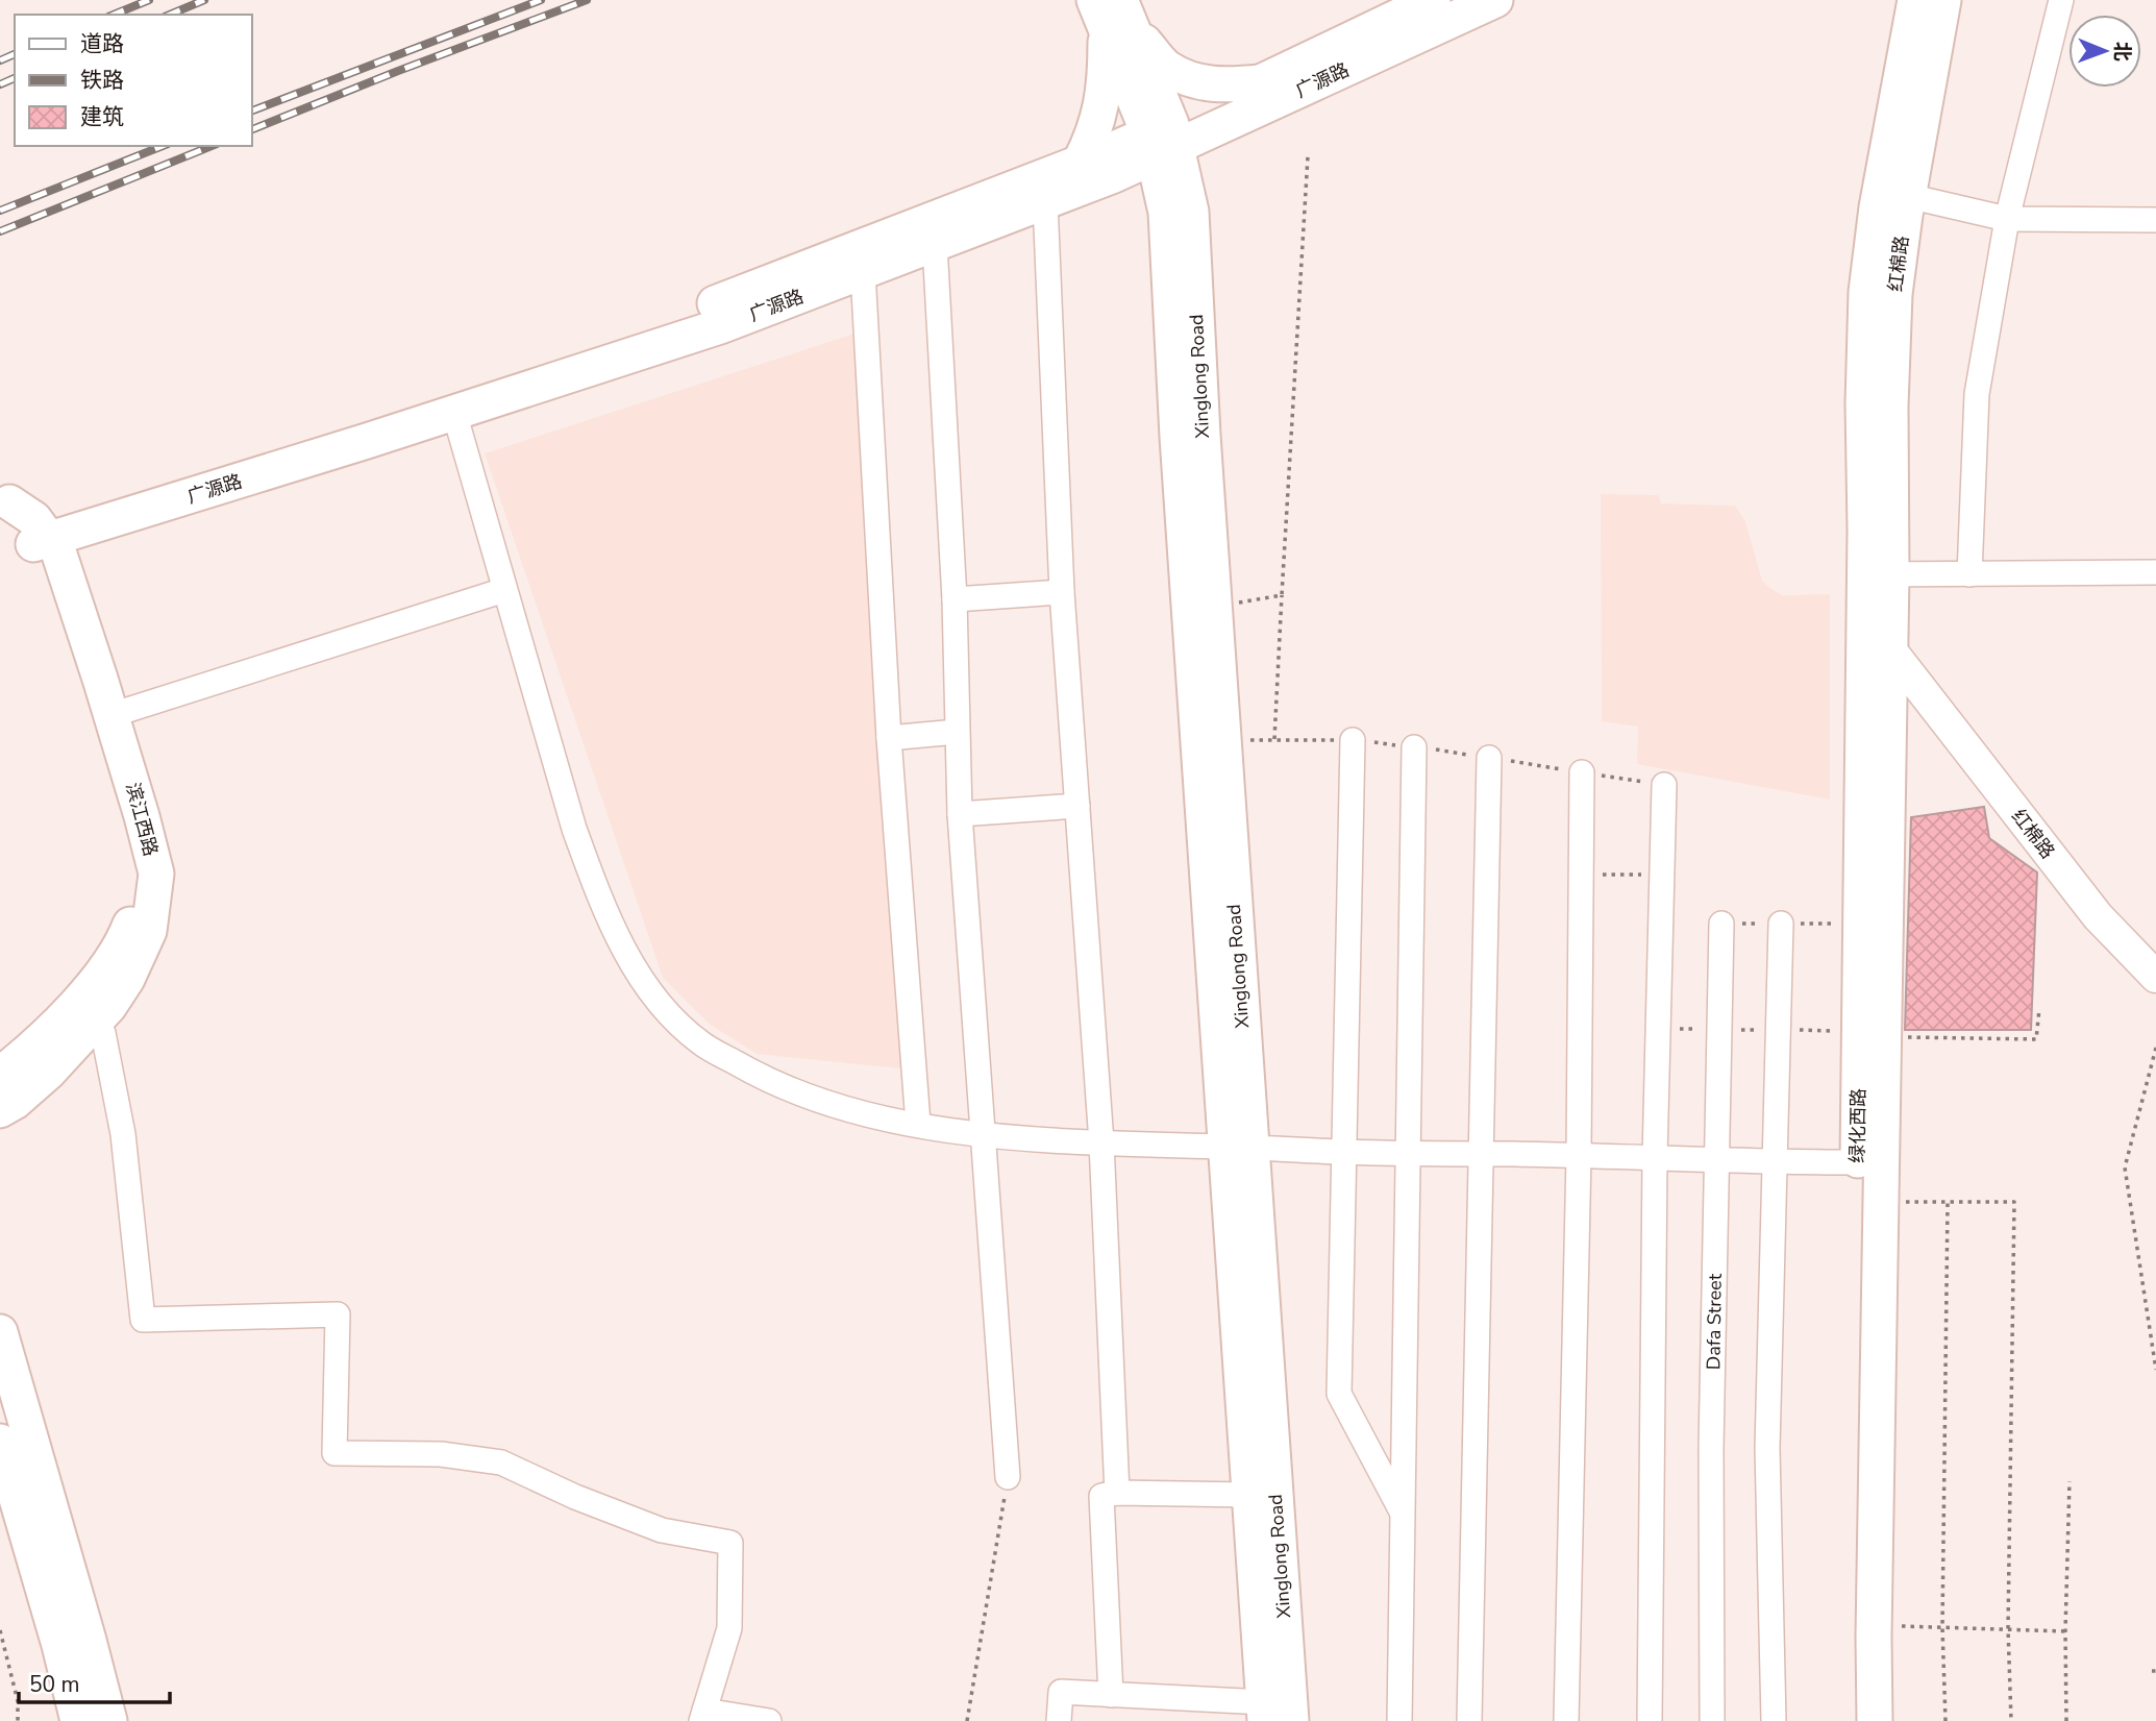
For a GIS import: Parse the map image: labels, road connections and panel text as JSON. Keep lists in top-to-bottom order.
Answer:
{
  "streets": {
    "main road": [
      "广源路",
      "红棉路",
      "Xinglong Road",
      "滨江西路",
      "绿化西路"
    ],
    "street": ["Dafa Street"]
  },
  "crossings": [
    ["广源路", "滨江西路"],
    ["红棉路", "绿化西路"]
  ],
  "legend": ["道路", "铁路", "建筑"],
  "scale_bar": "50 m",
  "north": "right"
}
